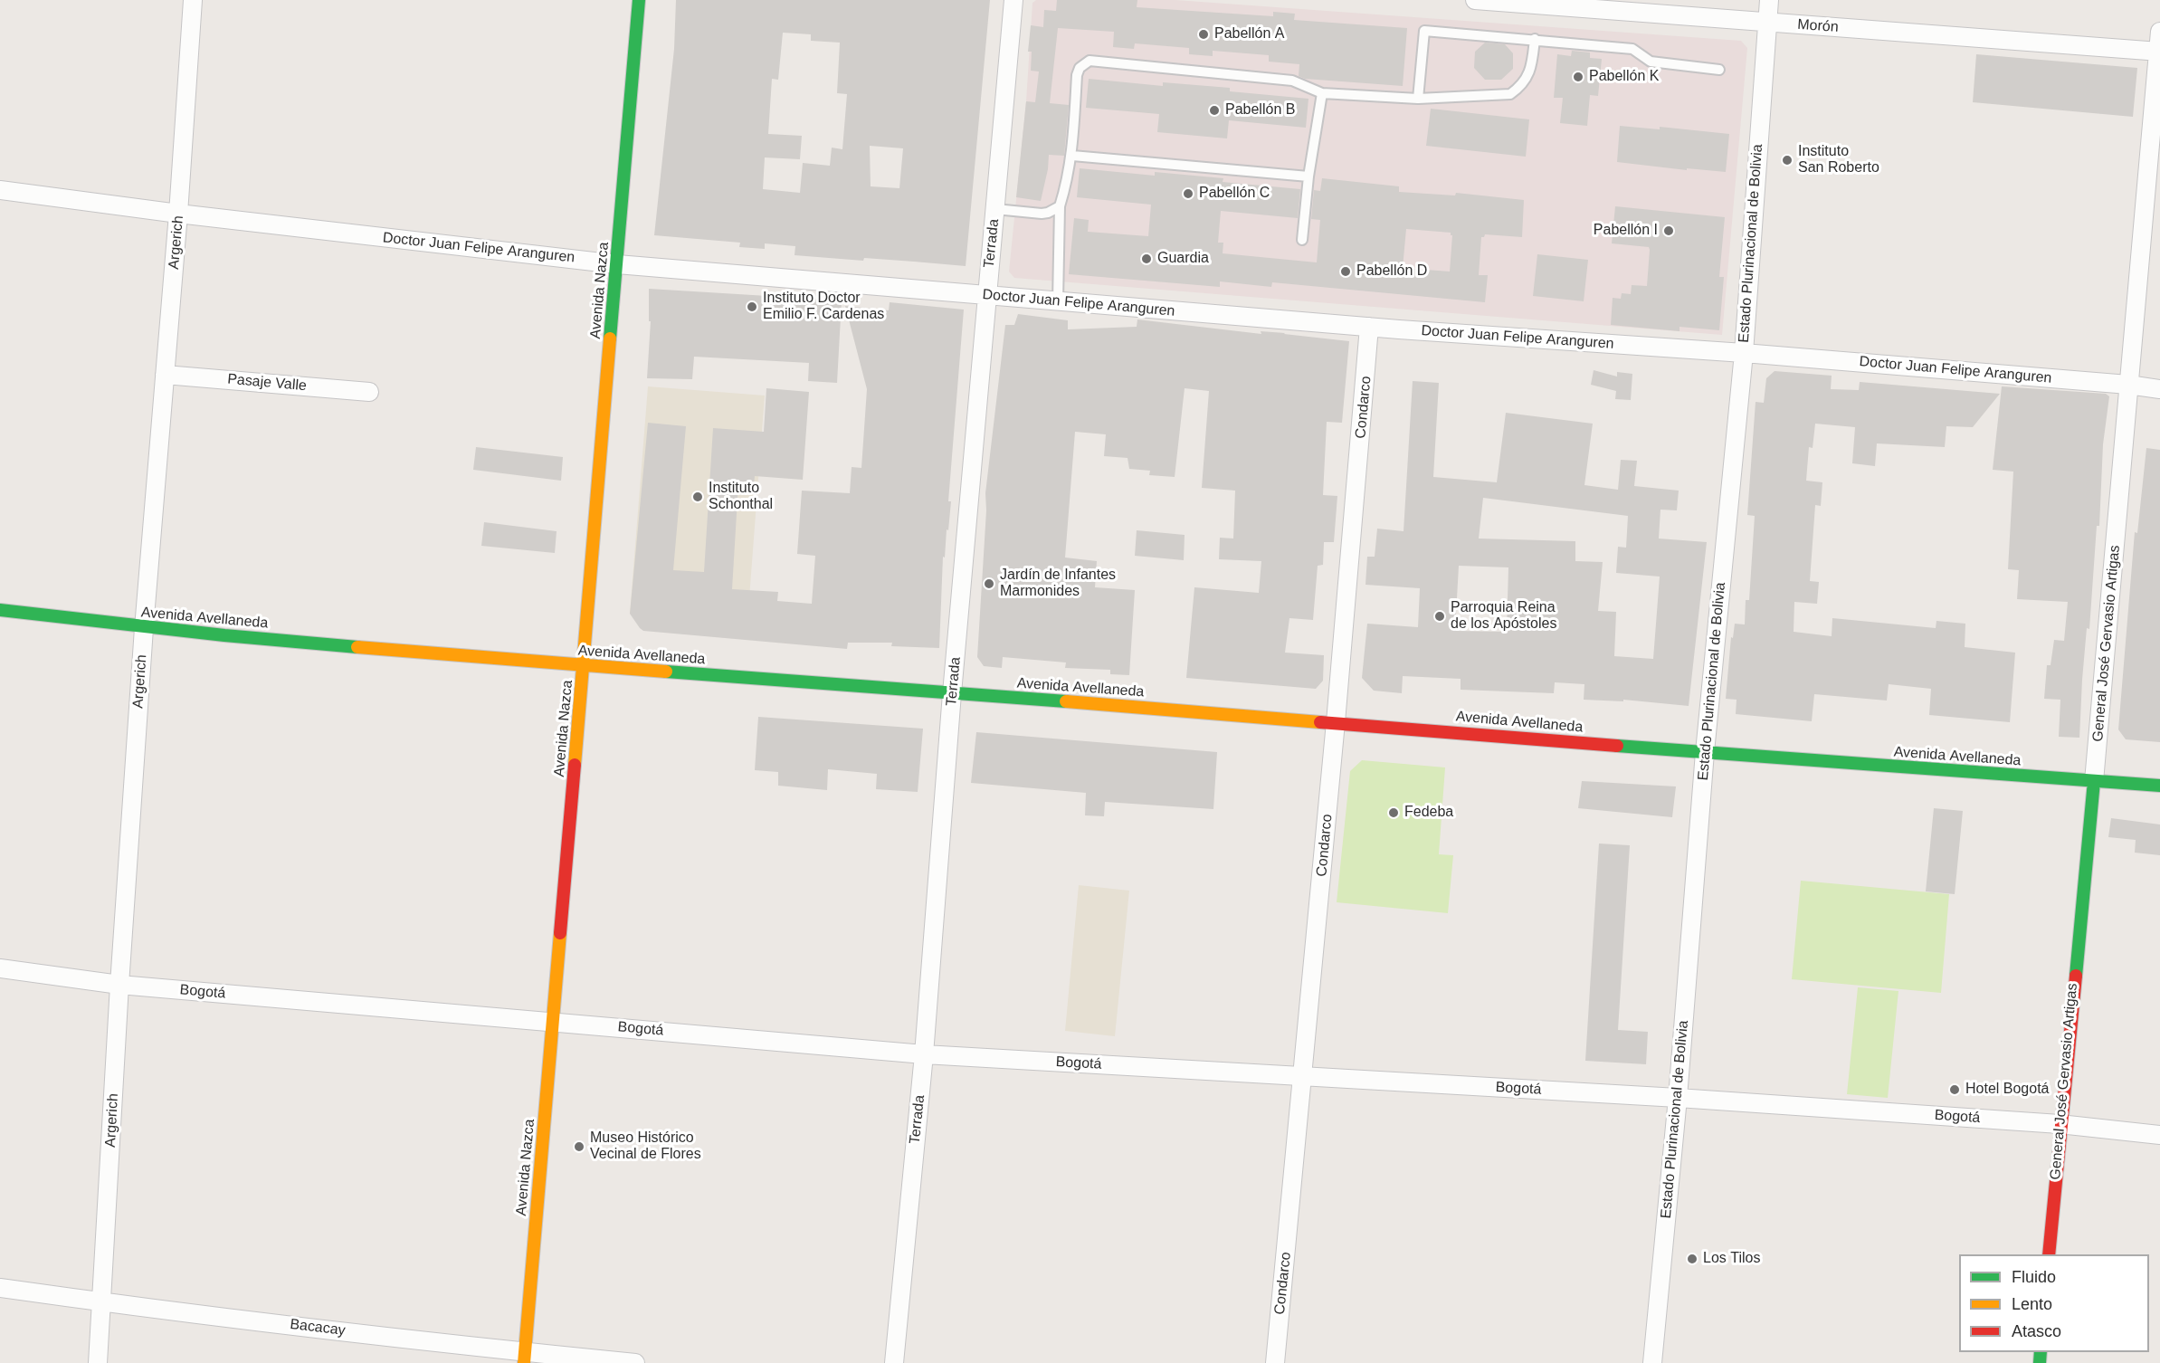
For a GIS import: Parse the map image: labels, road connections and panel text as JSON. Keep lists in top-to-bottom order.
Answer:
{
  "streets": {
    "main road": ["Avenida Nazca", "Avenida Avellaneda", "General José Gervasio Artigas"],
    "street": [
      "Morón",
      "Argerich",
      "Terrada",
      "Estado Plurinacional de Bolivia",
      "Doctor Juan Felipe Aranguren",
      "Pasaje Valle",
      "Condarco",
      "Bogotá",
      "Bacacay"
    ]
  },
  "crossings": [
    ["Morón", "Estado Plurinacional de Bolivia"],
    ["Morón", "General José Gervasio Artigas"],
    ["Argerich", "Doctor Juan Felipe Aranguren"],
    ["Argerich", "Pasaje Valle"],
    ["Argerich", "Avenida Avellaneda"],
    ["Argerich", "Bogotá"],
    ["Argerich", "Bacacay"],
    ["Terrada", "Doctor Juan Felipe Aranguren"],
    ["Terrada", "Avenida Avellaneda"],
    ["Terrada", "Bogotá"],
    ["Estado Plurinacional de Bolivia", "Doctor Juan Felipe Aranguren"],
    ["Estado Plurinacional de Bolivia", "Avenida Avellaneda"],
    ["Estado Plurinacional de Bolivia", "Bogotá"],
    ["Doctor Juan Felipe Aranguren", "Avenida Nazca"],
    ["Doctor Juan Felipe Aranguren", "Condarco"],
    ["Doctor Juan Felipe Aranguren", "General José Gervasio Artigas"],
    ["Avenida Nazca", "Avenida Avellaneda"],
    ["Avenida Nazca", "Bogotá"],
    ["Avenida Nazca", "Bacacay"],
    ["Condarco", "Avenida Avellaneda"],
    ["Condarco", "Bogotá"],
    ["Avenida Avellaneda", "General José Gervasio Artigas"],
    ["General José Gervasio Artigas", "Bogotá"]
  ],
  "places": [
    "Pabellón A",
    "Pabellón K",
    "Pabellón B",
    "Instituto San Roberto",
    "Pabellón C",
    "Pabellón I",
    "Guardia",
    "Pabellón D",
    "Instituto Doctor Emilio F. Cardenas",
    "Instituto Schonthal",
    "Jardín de Infantes Marmonides",
    "Parroquia Reina de los Apóstoles",
    "Fedeba",
    "Hotel Bogotá",
    "Museo Histórico Vecinal de Flores",
    "Los Tilos"
  ],
  "legend": ["Fluido", "Lento", "Atasco"]
}
